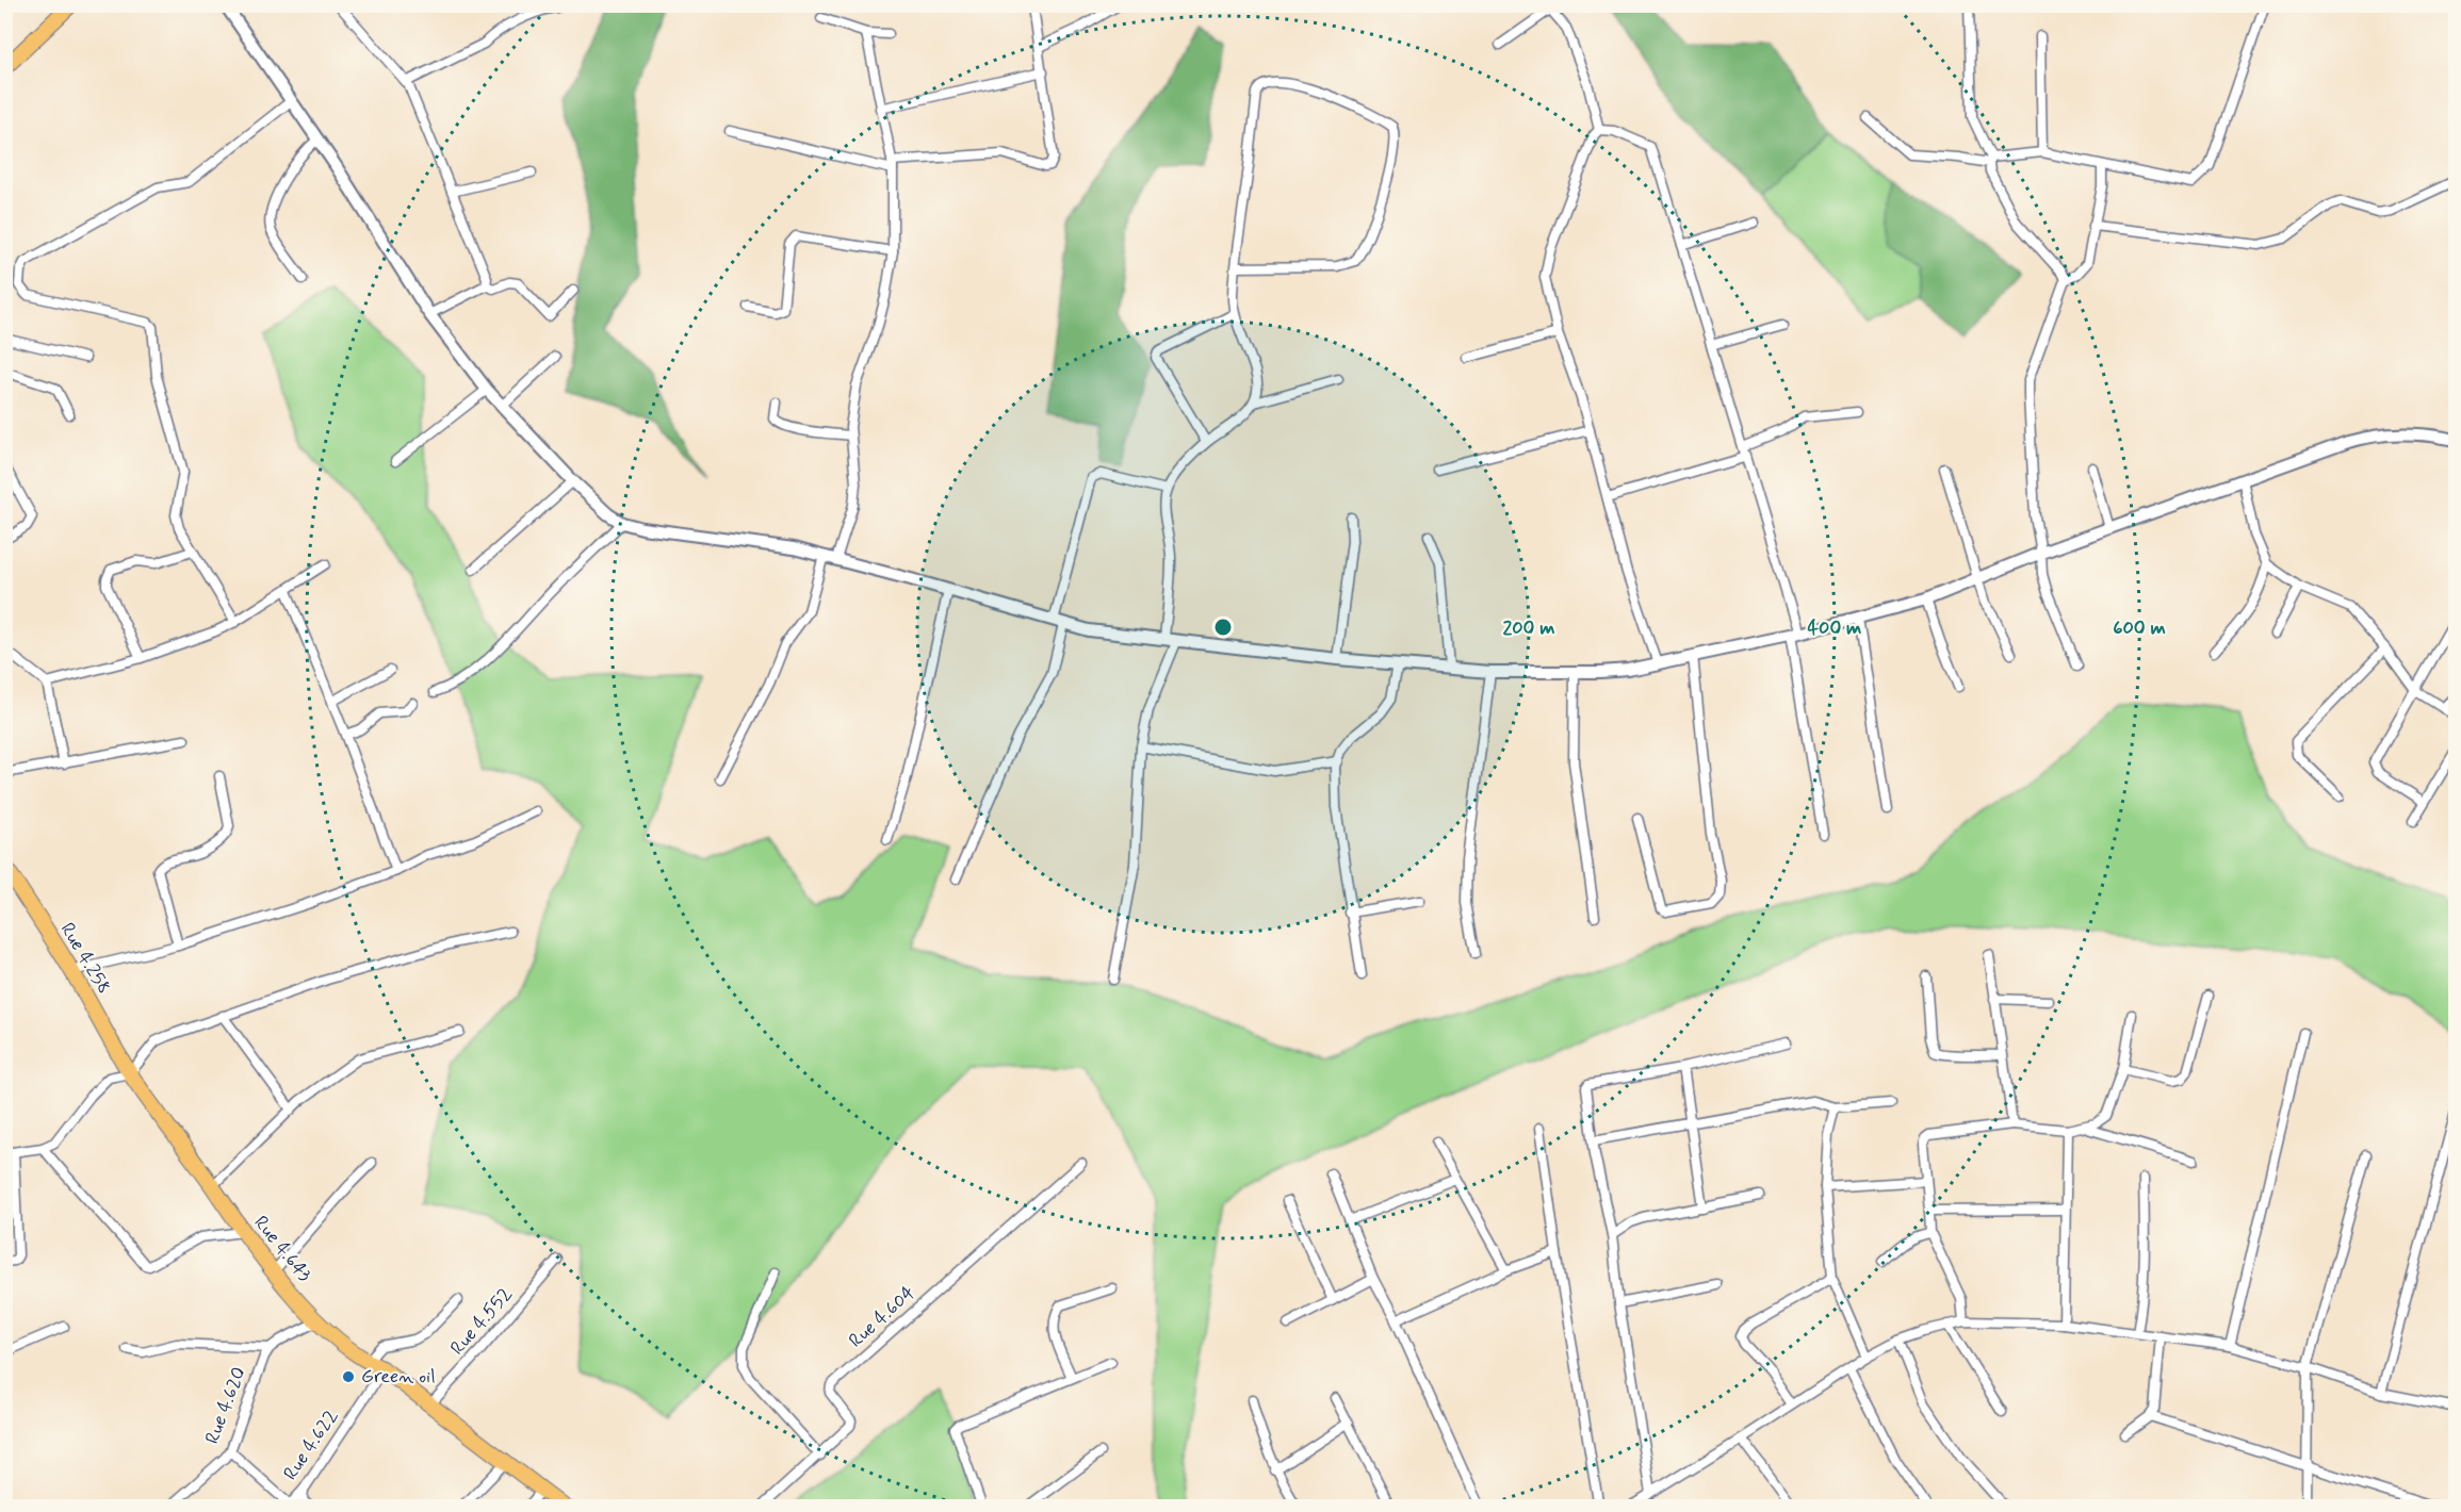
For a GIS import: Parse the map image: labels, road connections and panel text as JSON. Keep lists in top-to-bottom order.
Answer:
{
  "streets": {
    "highway": ["Rue 4.258", "Rue 4.643"],
    "street": [
      "Rue 4.604",
      "Rue 4.552",
      "Rue 4.620",
      "Rue 4.622"
    ]
  },
  "crossings": [
    ["Rue 4.258", "Rue 4.643"],
    ["Rue 4.643", "Rue 4.552"],
    ["Rue 4.643", "Rue 4.622"],
    ["Rue 4.620", "Rue 4.622"]
  ],
  "places": ["Green oil"],
  "rings": ["200 m", "400 m", "600 m"]
}
